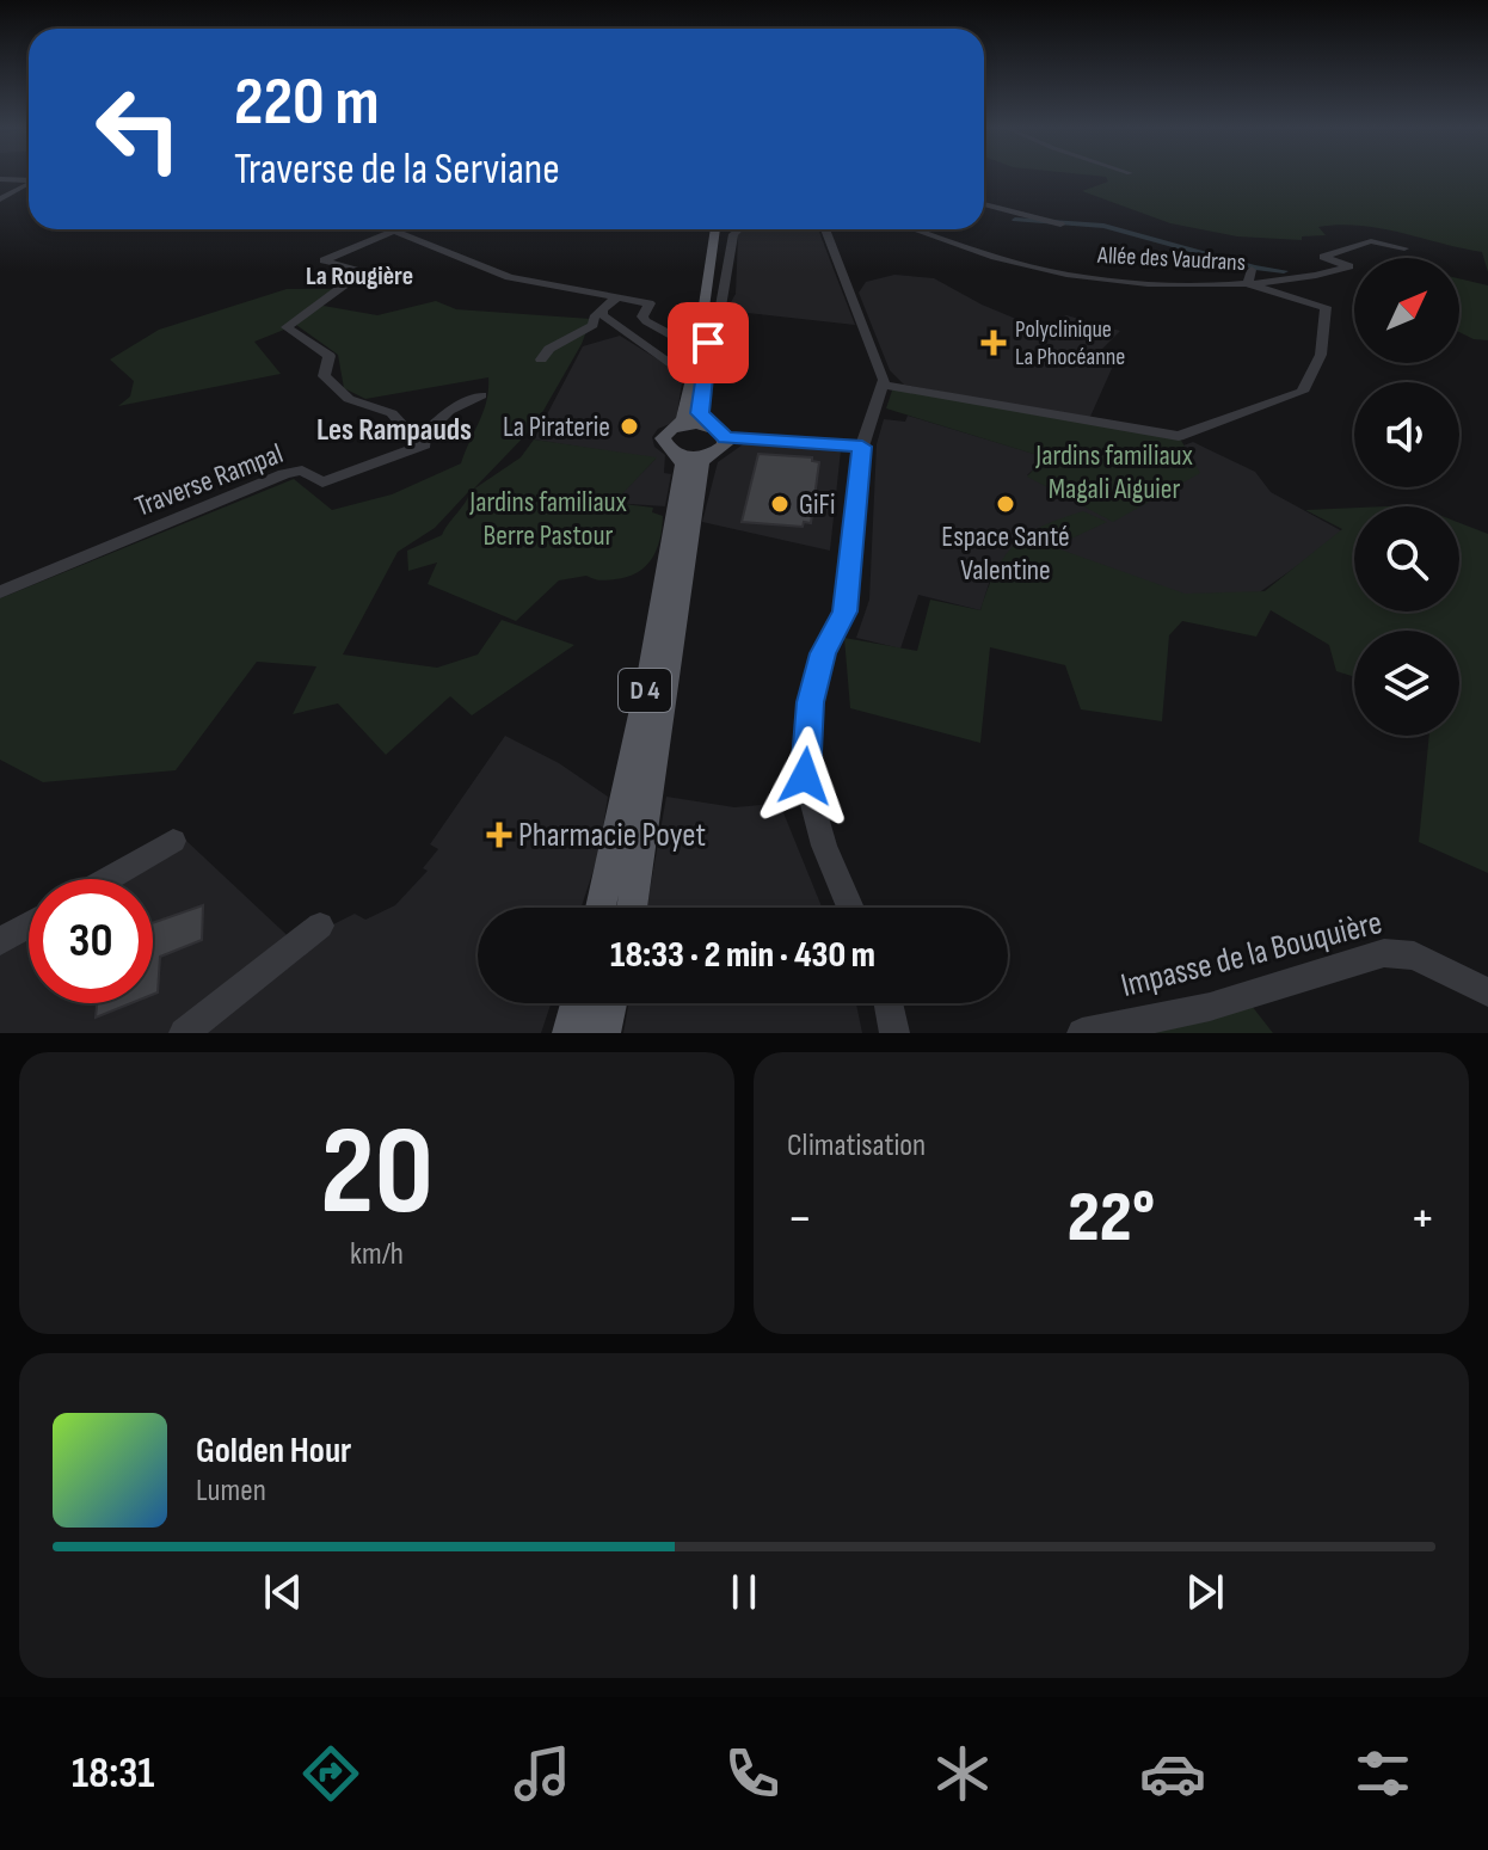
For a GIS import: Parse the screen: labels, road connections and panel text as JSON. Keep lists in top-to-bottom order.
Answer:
{
  "streets": {
    "main road": ["D 4"],
    "street": ["Allée des Vaudrans", "Traverse Rampal", "Impasse de la Bouquière"]
  },
  "districts": ["La Rougière", "Les Rampauds"],
  "parks": ["Jardins familiaux Magali Aiguier", "Jardins familiaux Berre Pastour"],
  "places": {
    "health": ["Polyclinique La Phocéanne", "Pharmacie Poyet"],
    "other": ["La Piraterie", "GiFi", "Espace Santé Valentine"]
  },
  "north": "top right",
  "page": {
    "turn": ["220 m", "Traverse de la Serviane"],
    "limit": "30",
    "trip": "18:33 · 2 min · 430 m",
    "tile": [
      ["20", "km/h"],
      "Climatisation"
    ],
    "heat": ["−", "22°", "+"],
    "song": ["Golden Hour", "Lumen"],
    "tabs": "18:31"
  }
}
